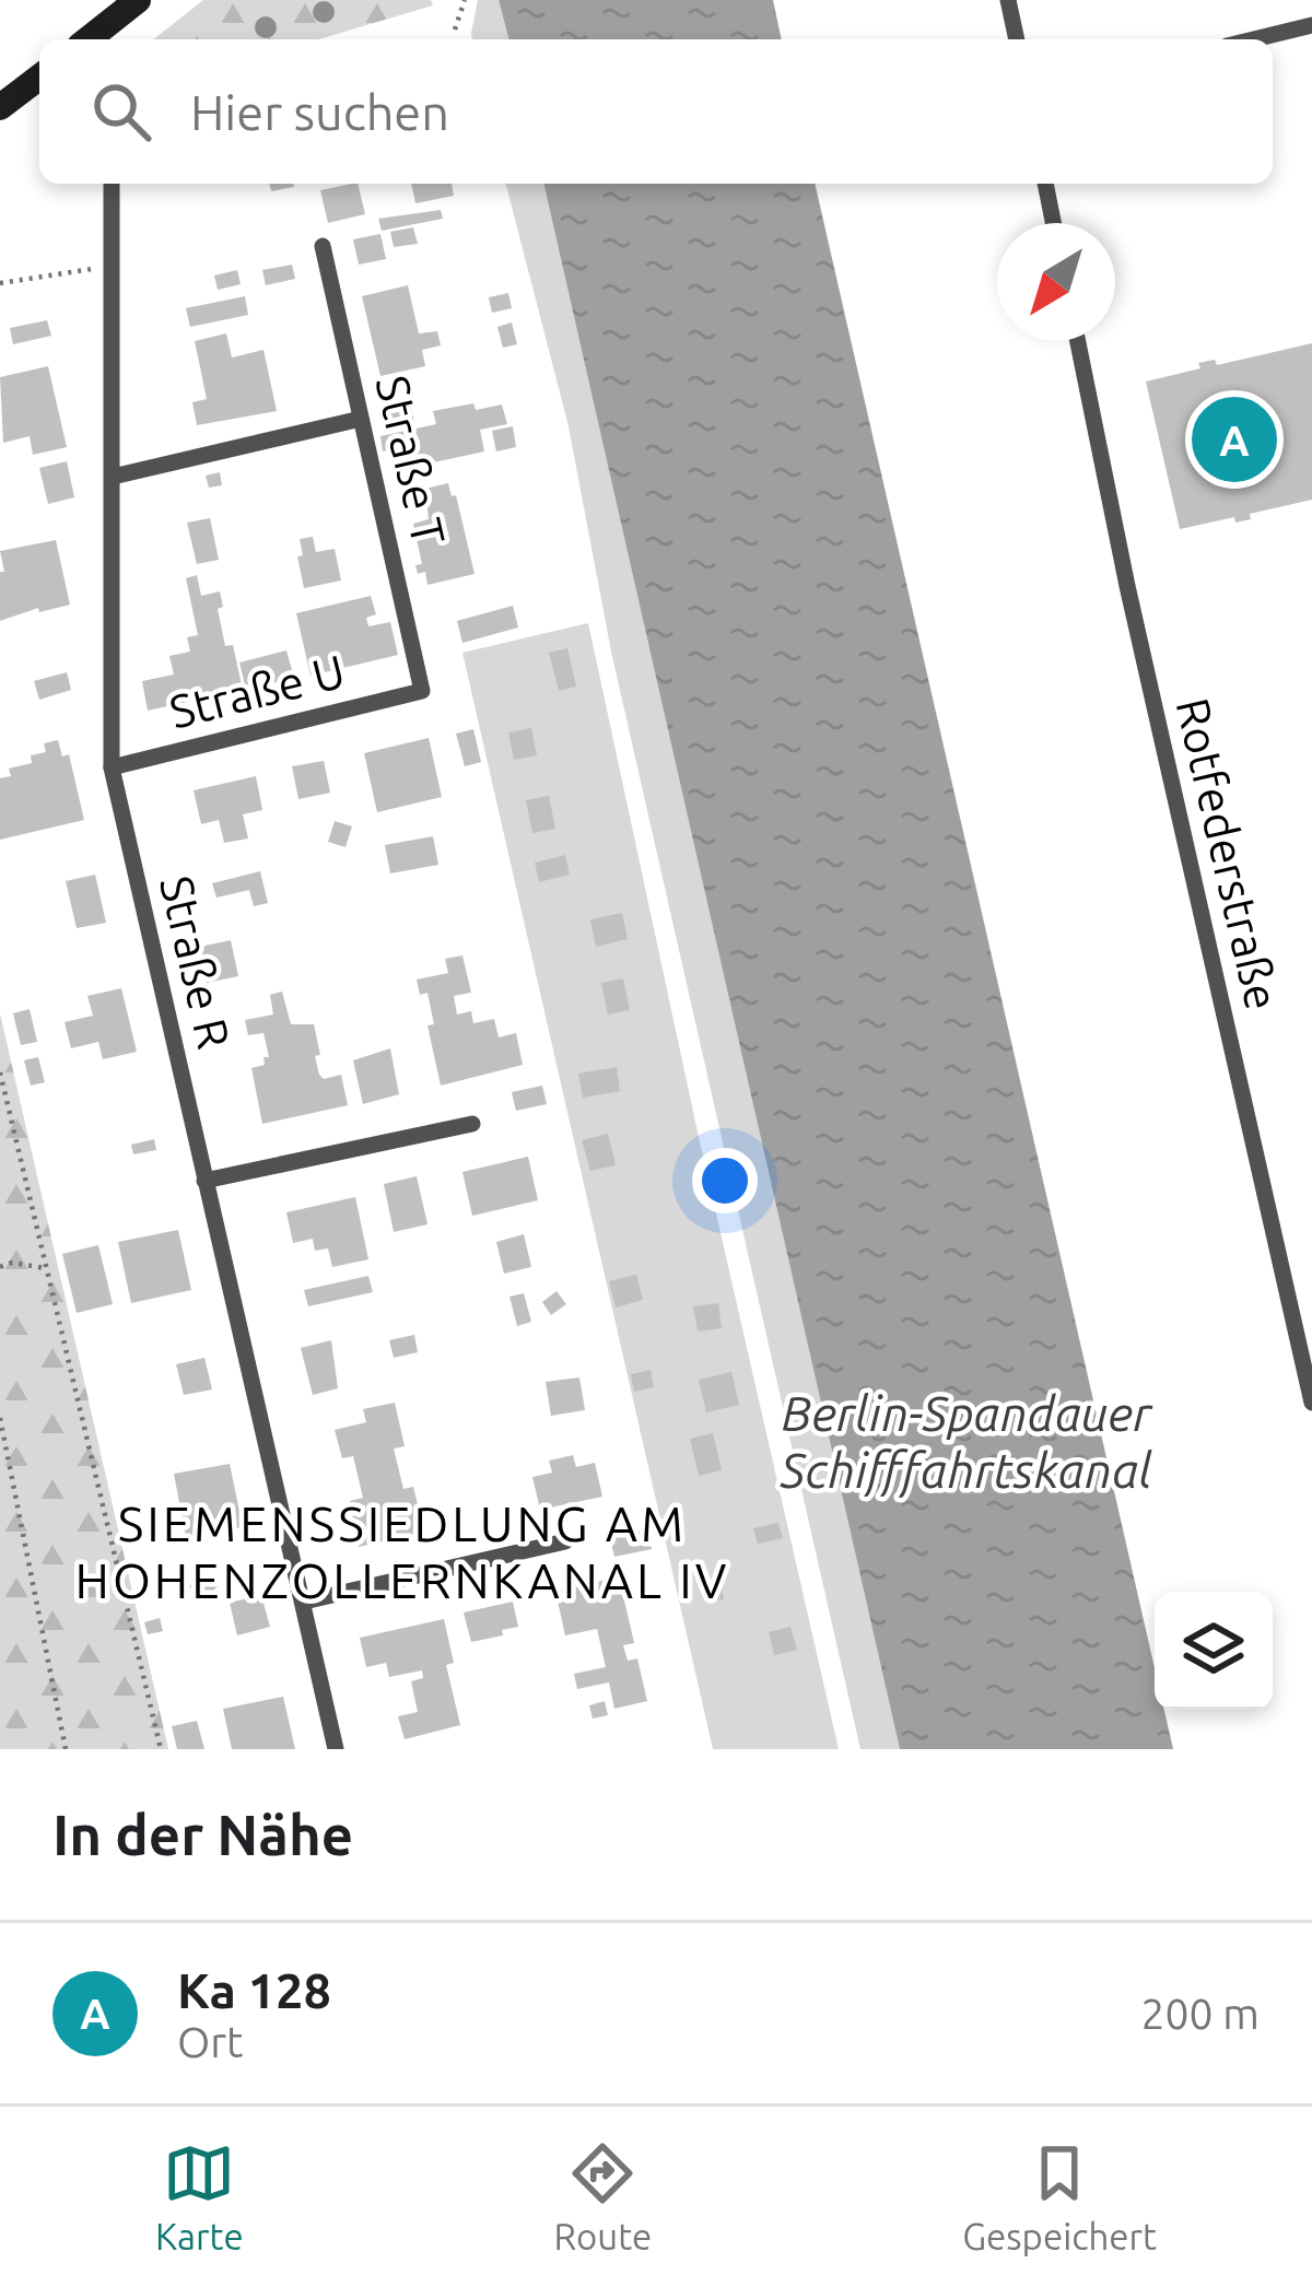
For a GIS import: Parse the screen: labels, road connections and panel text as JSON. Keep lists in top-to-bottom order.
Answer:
{
  "streets": {
    "lane": [
      "Straße T",
      "Straße U",
      "Rotfederstraße",
      "Straße R"
    ]
  },
  "crossings": [
    ["Straße T", "Straße U"],
    ["Straße U", "Straße R"]
  ],
  "districts": ["SIEMENSSIEDLUNG AM HOHENZOLLERNKANAL IV"],
  "water": ["Berlin-Spandauer Schifffahrtskanal"],
  "north": "bottom left",
  "page": {
    "search": "Hier suchen",
    "pins": "A",
    "heading": "In der Nähe",
    "list": [
      {
        "mark": "A",
        "name": "Ka 128",
        "note": "Ort",
        "value": "200 m"
      }
    ],
    "nav": ["Karte", "Route", "Gespeichert"]
  }
}
